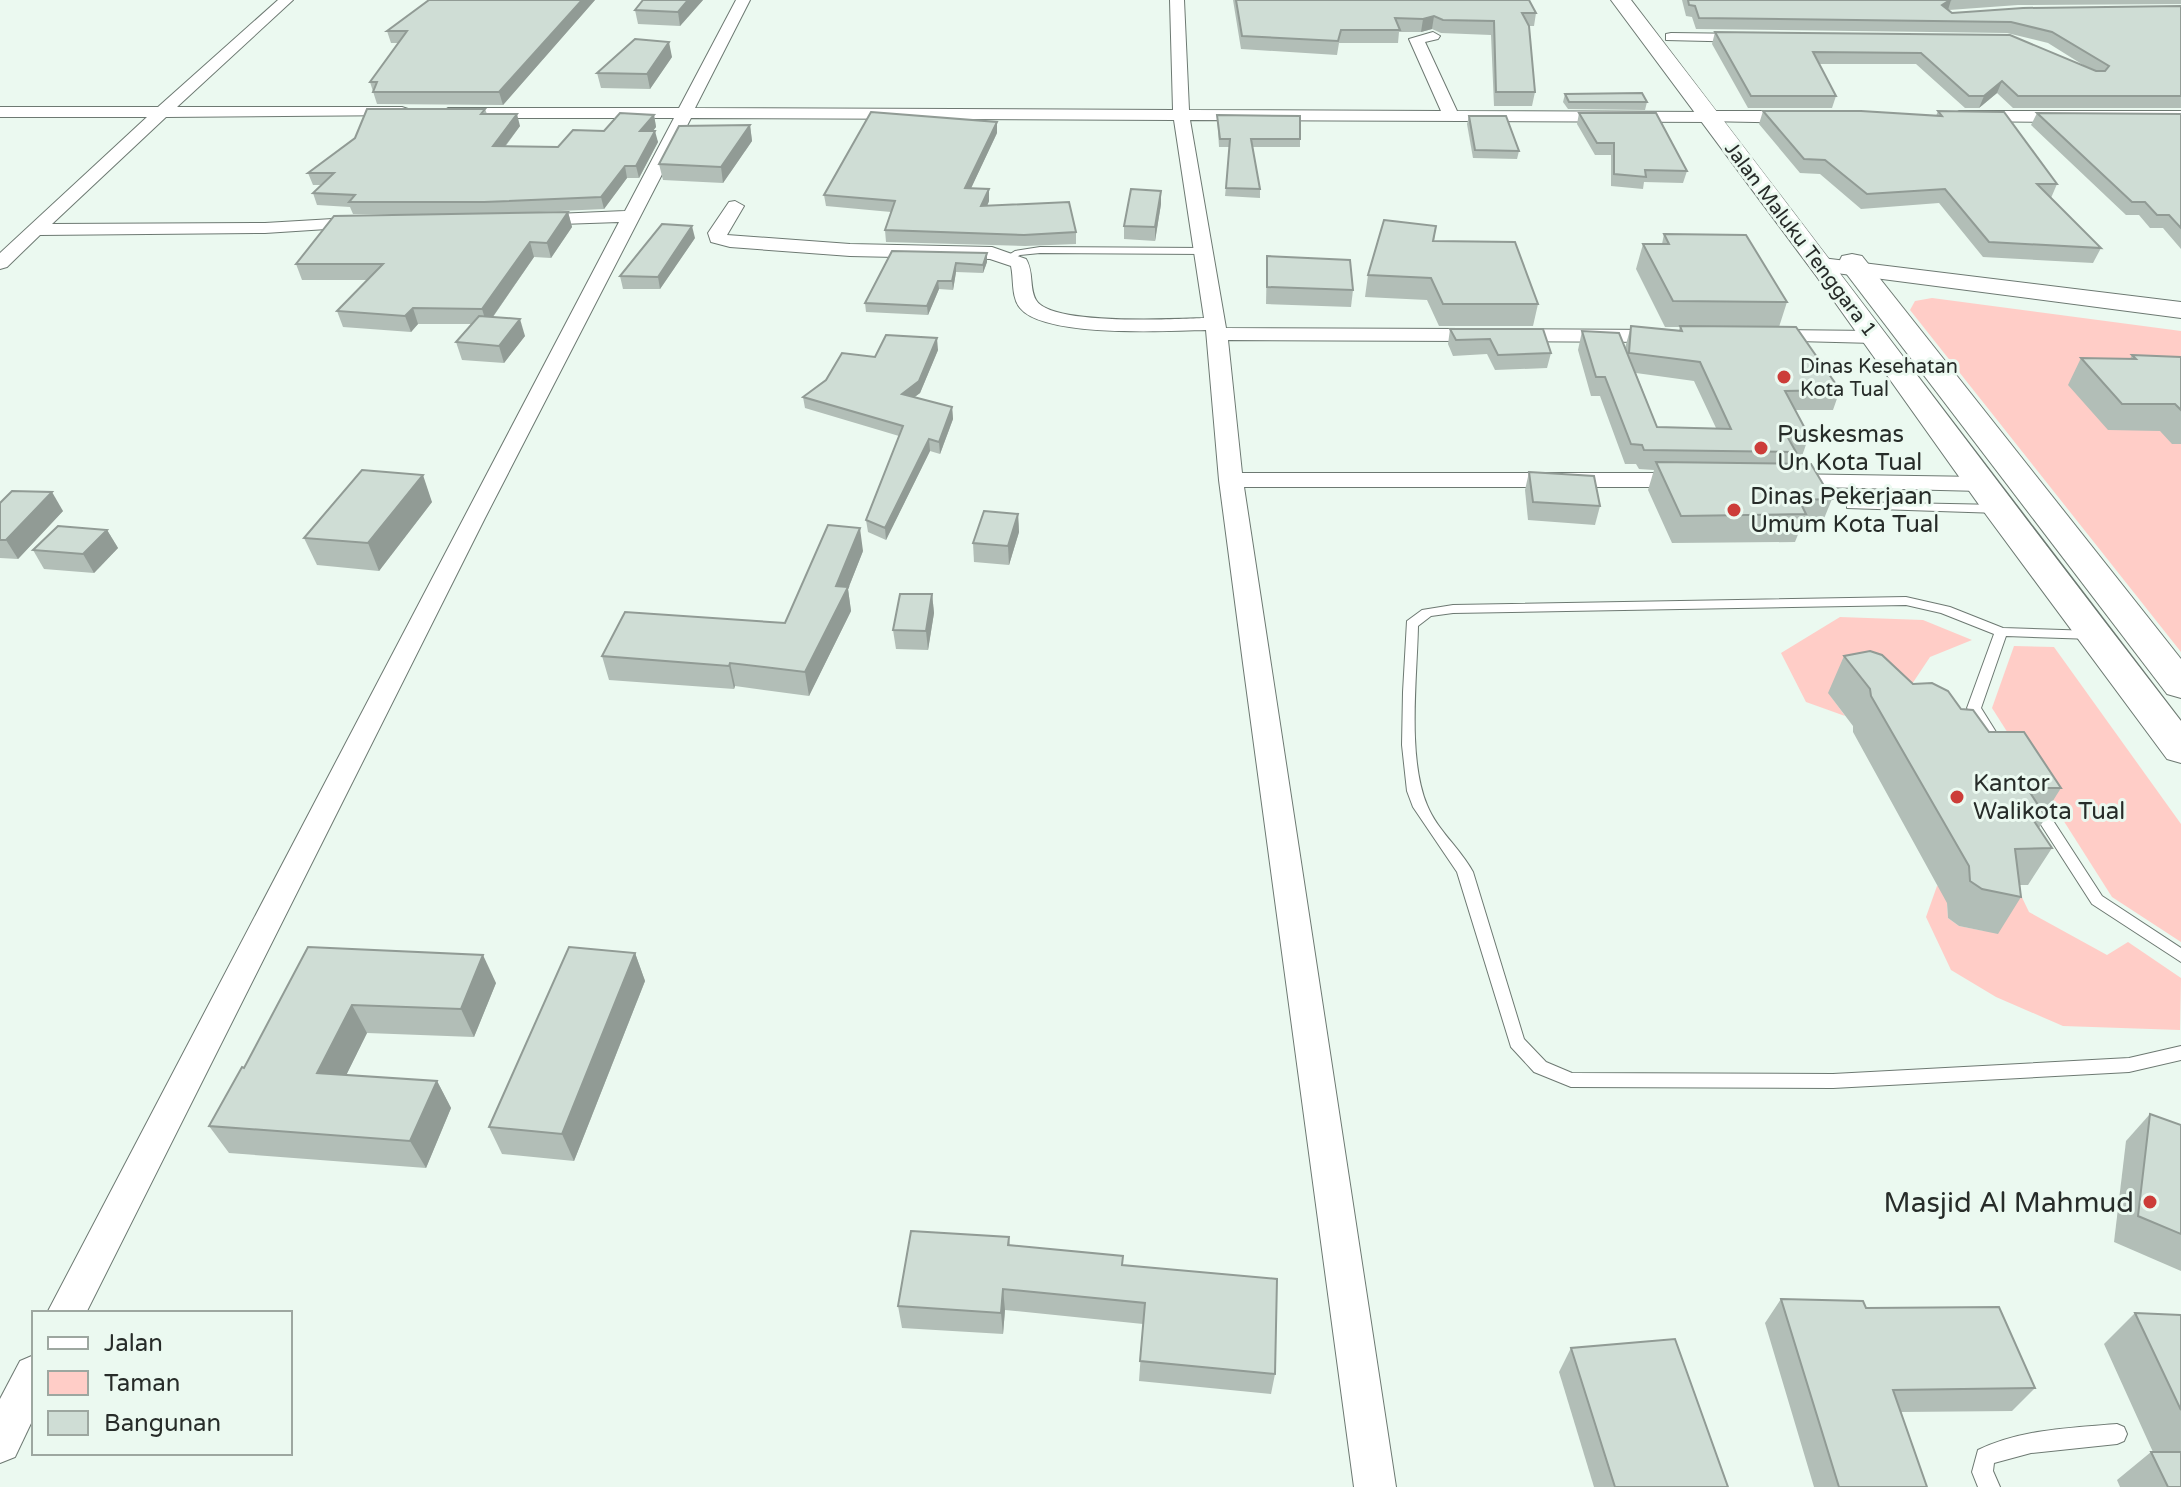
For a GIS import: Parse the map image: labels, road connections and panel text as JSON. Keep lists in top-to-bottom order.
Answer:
{
  "streets": {
    "main road": ["Jalan Maluku Tenggara 1"]
  },
  "places": [
    "Dinas Kesehatan Kota Tual",
    "Puskesmas Un Kota Tual",
    "Dinas Pekerjaan Umum Kota Tual",
    "Kantor Walikota Tual",
    "Masjid Al Mahmud"
  ],
  "legend": ["Jalan", "Taman", "Bangunan"]
}
